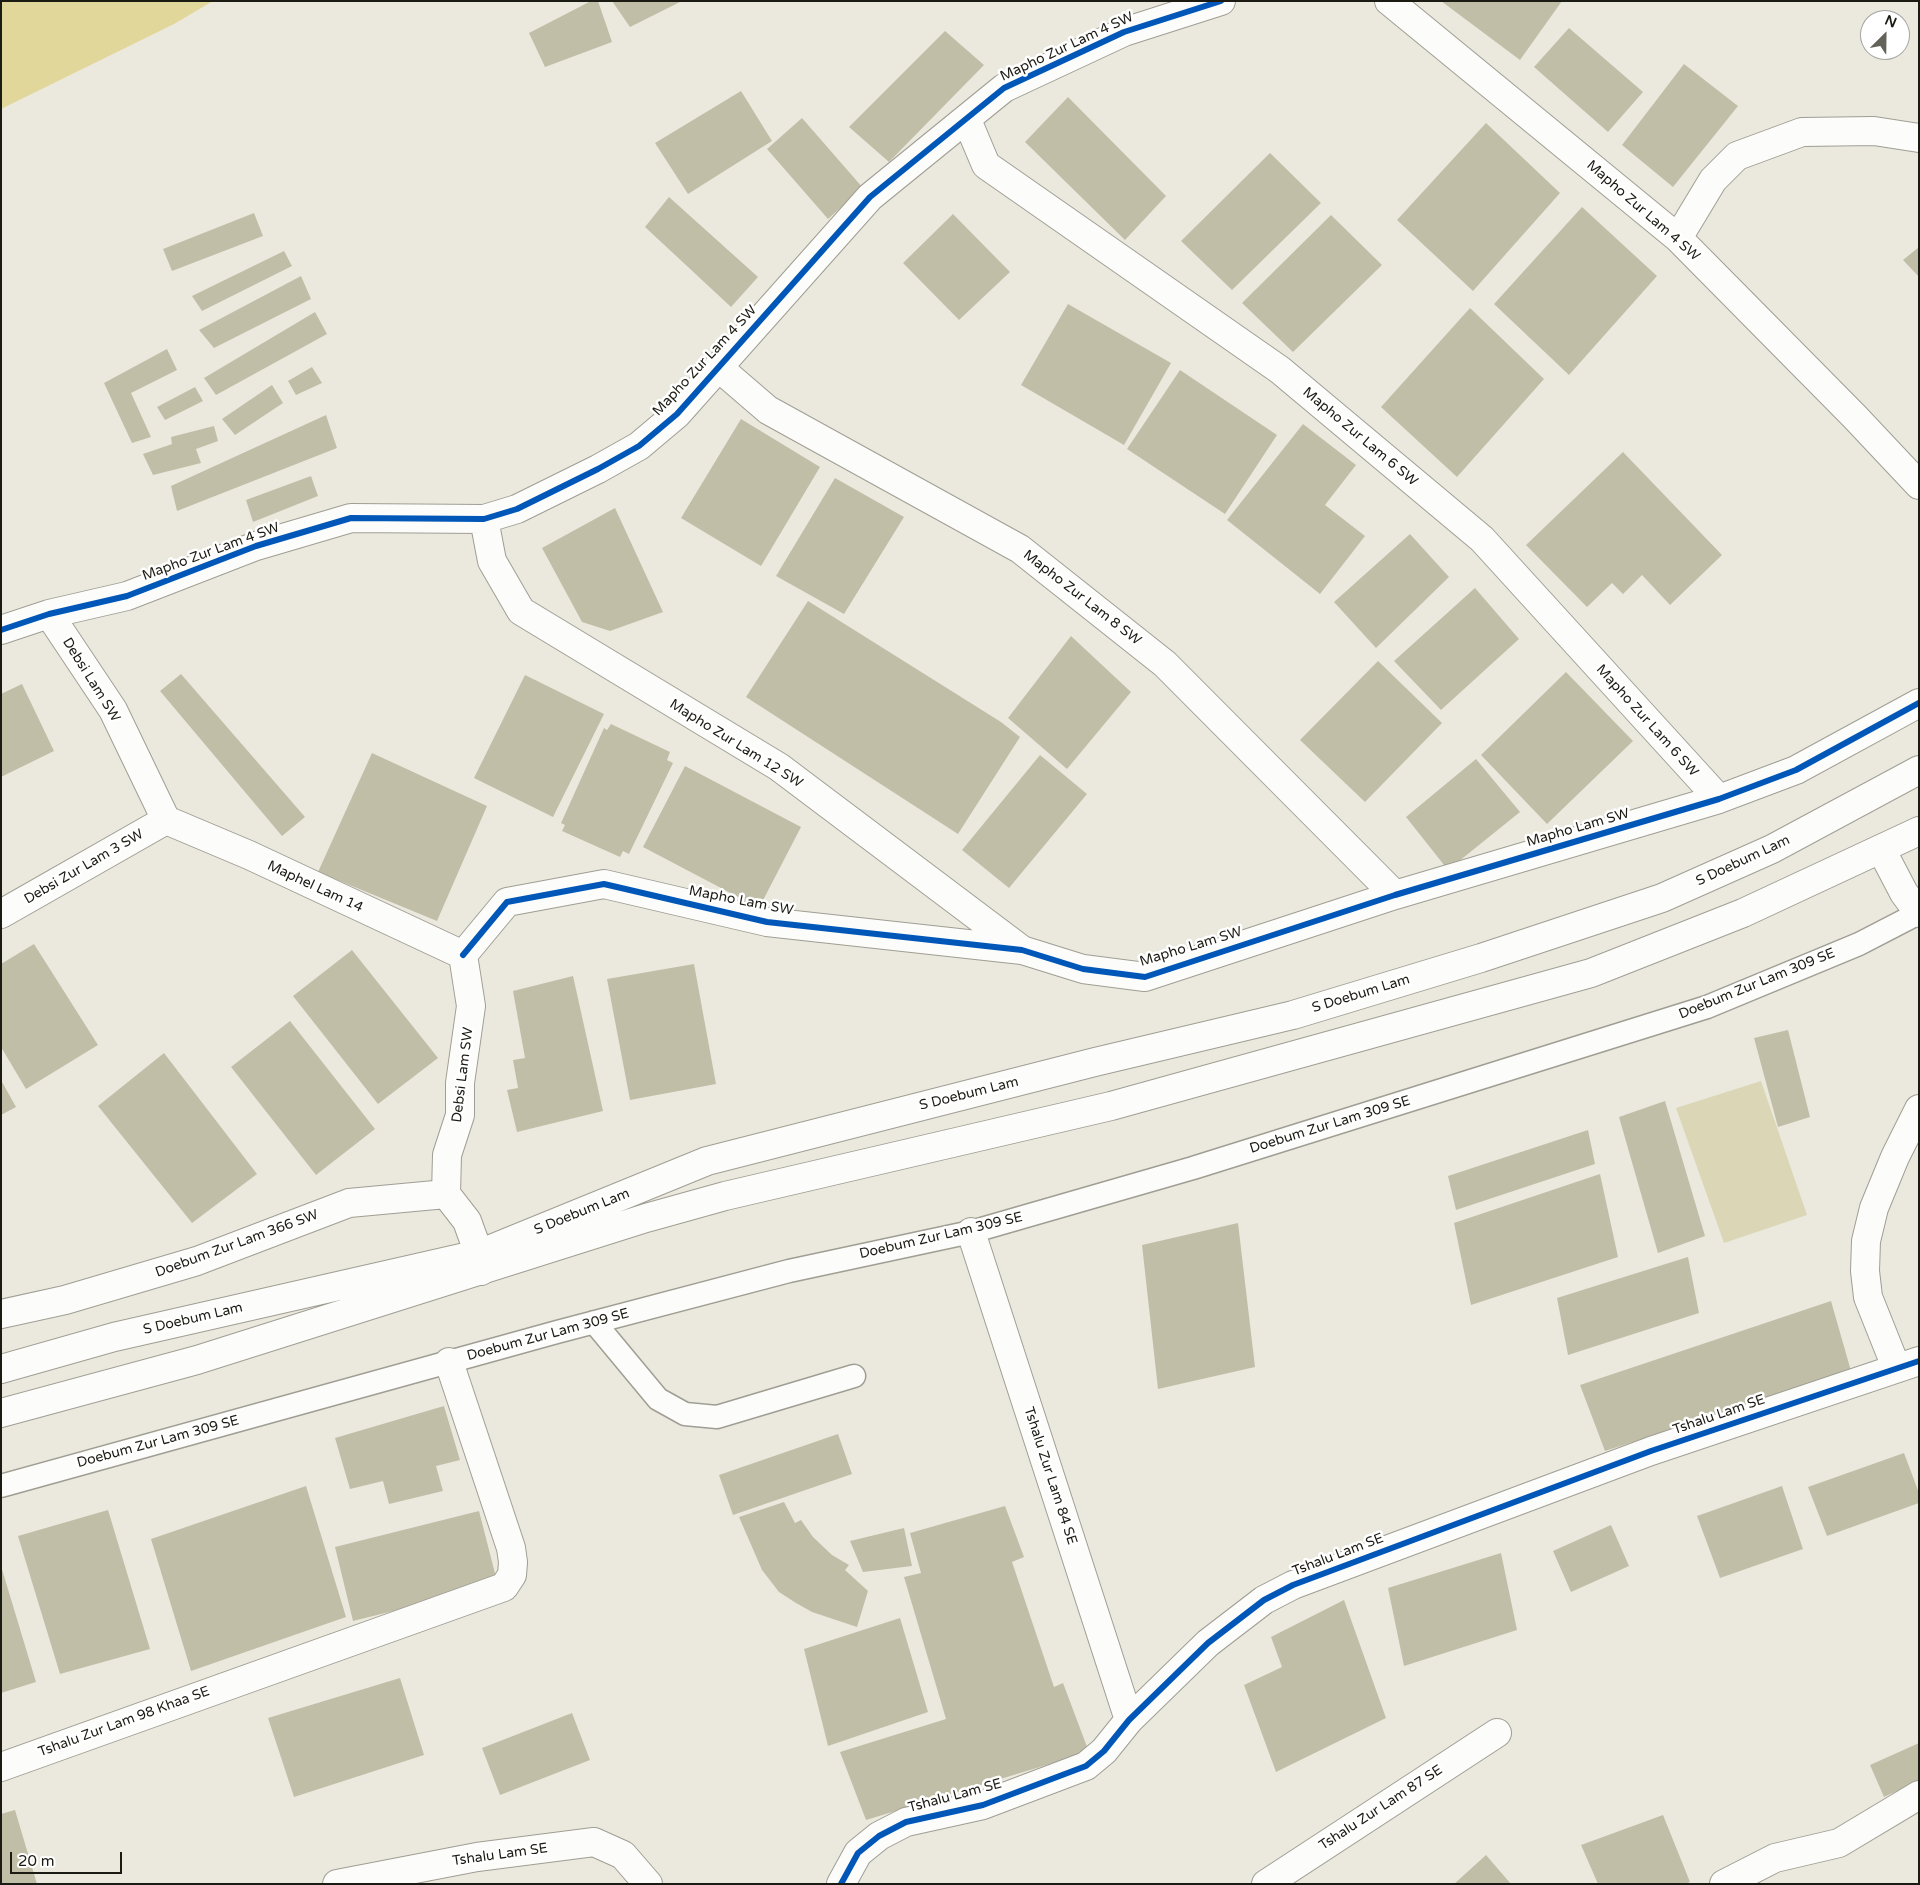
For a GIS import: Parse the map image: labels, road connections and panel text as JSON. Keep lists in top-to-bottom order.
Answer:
{
  "streets": {
    "main road": [
      "Mapho Zur Lam 4 SW",
      "Mapho Zur Lam 6 SW",
      "Mapho Zur Lam 8 SW",
      "Debsi Lam SW",
      "Mapho Zur Lam 12 SW",
      "Mapho Lam SW",
      "S Doebum Lam",
      "Debsi Zur Lam 3 SW",
      "Maphel Lam 14",
      "Doebum Zur Lam 366 SW",
      "Tshalu Lam SE",
      "Tshalu Zur Lam 84 SE",
      "Tshalu Zur Lam 98 Khaa SE",
      "Tshalu Zur Lam 87 SE"
    ],
    "lane": ["Doebum Zur Lam 309 SE"]
  },
  "crossings": [
    ["Mapho Zur Lam 4 SW", "Mapho Zur Lam 6 SW"],
    ["Mapho Zur Lam 4 SW", "Mapho Zur Lam 8 SW"],
    ["Mapho Zur Lam 4 SW", "Debsi Lam SW"],
    ["Mapho Zur Lam 4 SW", "Mapho Zur Lam 12 SW"],
    ["Mapho Zur Lam 6 SW", "Mapho Lam SW"],
    ["Mapho Zur Lam 8 SW", "Mapho Lam SW"],
    ["Debsi Lam SW", "Mapho Lam SW"],
    ["Debsi Lam SW", "Debsi Zur Lam 3 SW"],
    ["Debsi Lam SW", "Maphel Lam 14"],
    ["Debsi Lam SW", "Doebum Zur Lam 366 SW"],
    ["Mapho Zur Lam 12 SW", "Mapho Lam SW"],
    ["Mapho Lam SW", "Maphel Lam 14"],
    ["Debsi Zur Lam 3 SW", "Maphel Lam 14"],
    ["Doebum Zur Lam 309 SE", "Tshalu Zur Lam 84 SE"],
    ["Doebum Zur Lam 309 SE", "Tshalu Zur Lam 98 Khaa SE"],
    ["Tshalu Lam SE", "Tshalu Zur Lam 84 SE"]
  ],
  "scale_bar": "20 m",
  "north": "top right"
}
